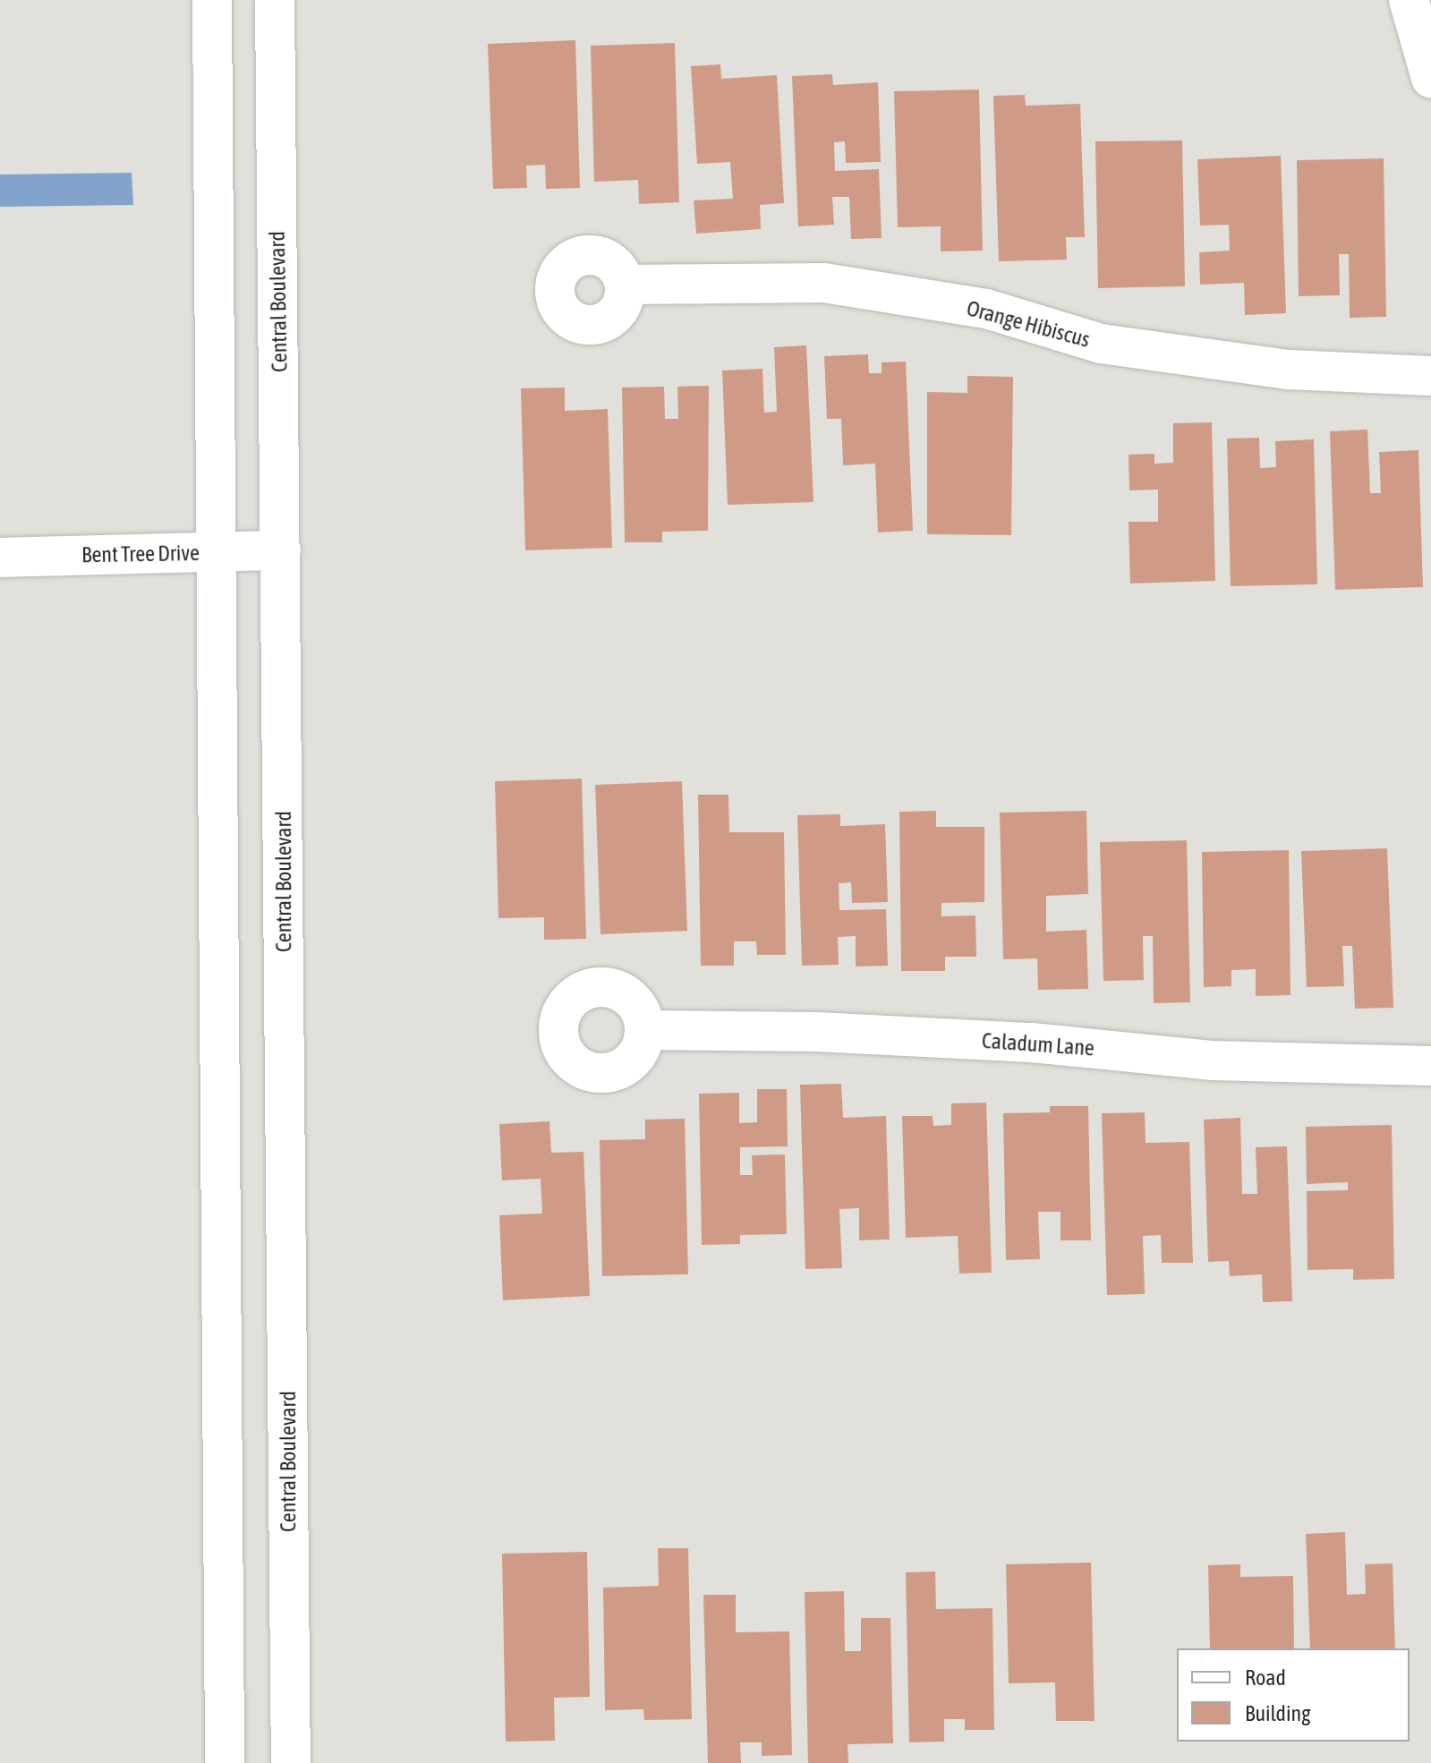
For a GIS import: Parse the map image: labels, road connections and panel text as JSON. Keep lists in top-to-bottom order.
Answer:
{
  "streets": {
    "street": [
      "Central Boulevard",
      "Orange Hibiscus",
      "Bent Tree Drive",
      "Caladum Lane"
    ]
  },
  "crossings": [
    ["Central Boulevard", "Bent Tree Drive"]
  ],
  "legend": ["Road", "Building"]
}
